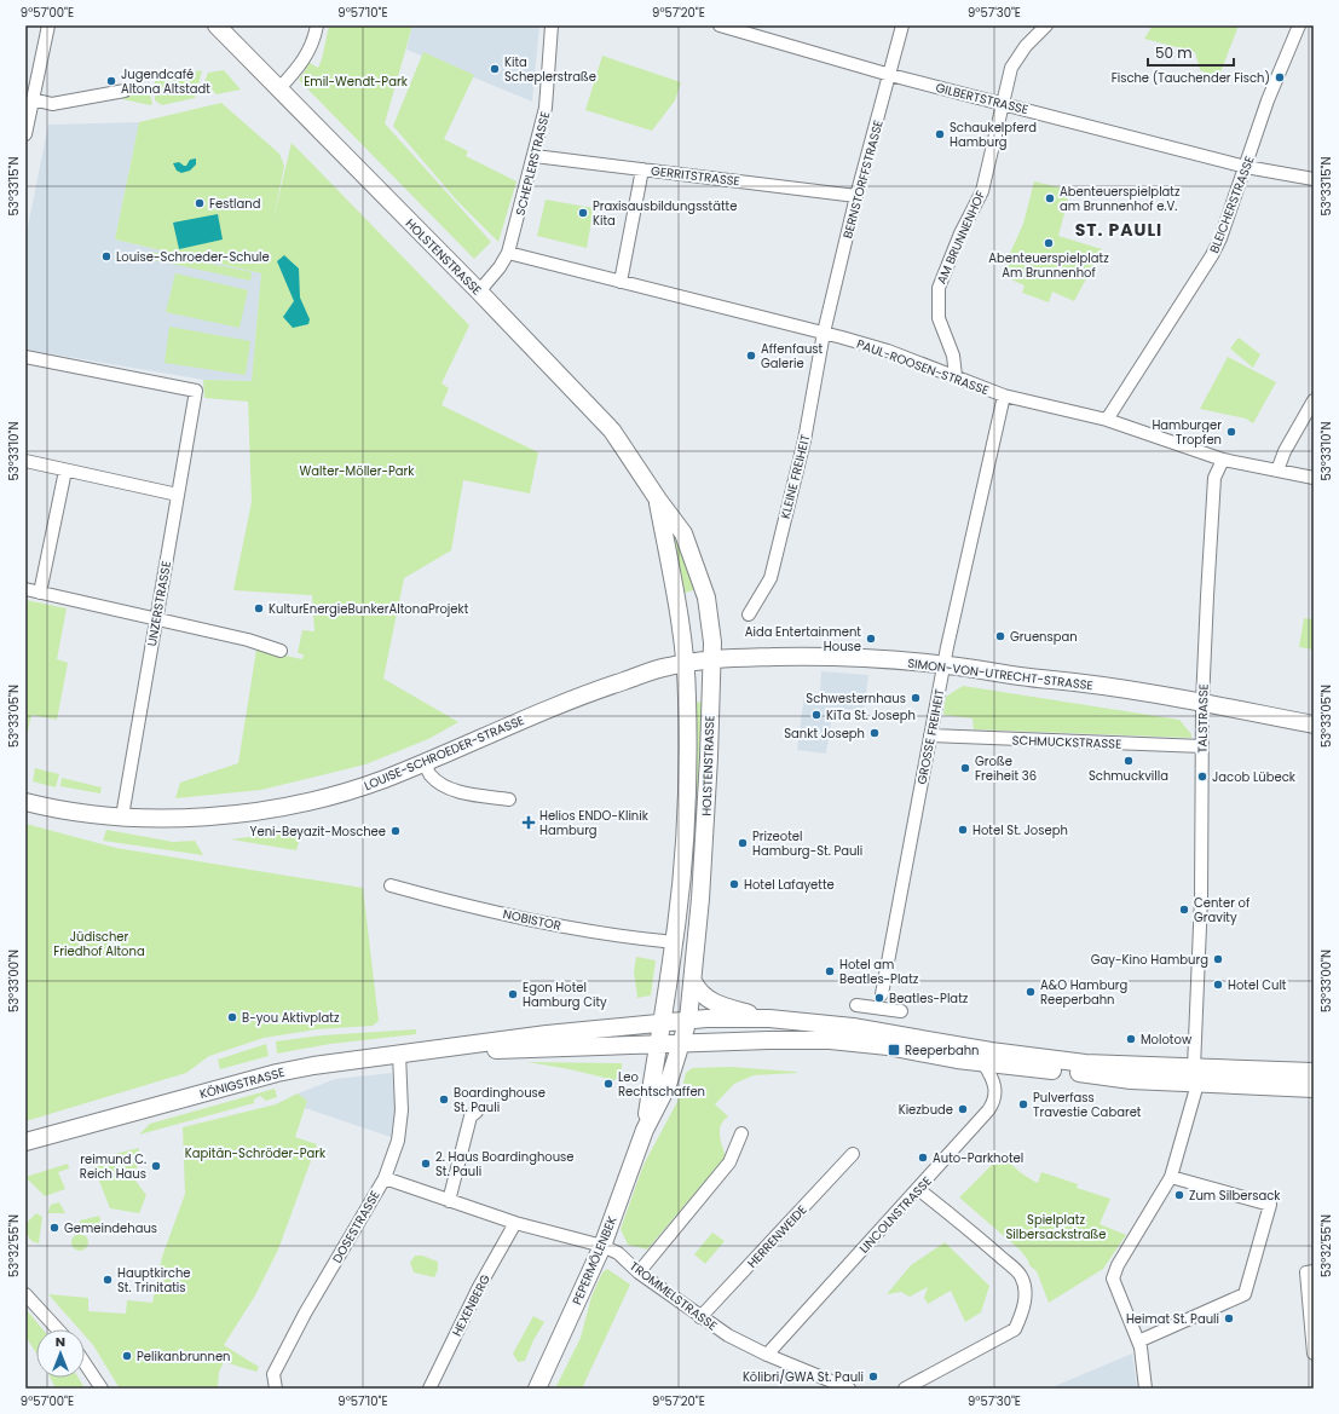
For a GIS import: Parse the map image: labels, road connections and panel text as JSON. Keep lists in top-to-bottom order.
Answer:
{
  "streets": {
    "main road": [
      "HOLSTENSTRASSE",
      "SIMON-VON-UTRECHT-STRASSE",
      "LOUISE-SCHROEDER-STRASSE",
      "KÖNIGSTRASSE",
      "PEPERMÖLENBEK"
    ],
    "street": [
      "GILBERTSTRASSE",
      "SCHEPLERSTRASSE",
      "GERRITSTRASSE",
      "BERNSTORFFSTRASSE",
      "BLEICHERSTRASSE",
      "AM BRUNNENHOF",
      "PAUL-ROOSEN-STRASSE",
      "KLEINE FREIHEIT",
      "UNZERSTRASSE",
      "TALSTRASSE",
      "GROSSE FREIHEIT",
      "SCHMUCKSTRASSE",
      "NOBISTOR",
      "LINCOLNSTRASSE",
      "DOSESTRASSE",
      "HERRENWEIDE",
      "TROMMELSTRASSE",
      "HEXENBERG"
    ]
  },
  "crossings": [
    ["GILBERTSTRASSE", "BERNSTORFFSTRASSE"],
    ["GILBERTSTRASSE", "BLEICHERSTRASSE"],
    ["GILBERTSTRASSE", "AM BRUNNENHOF"],
    ["SCHEPLERSTRASSE", "GERRITSTRASSE"],
    ["SCHEPLERSTRASSE", "HOLSTENSTRASSE"],
    ["SCHEPLERSTRASSE", "PAUL-ROOSEN-STRASSE"],
    ["GERRITSTRASSE", "BERNSTORFFSTRASSE"],
    ["BERNSTORFFSTRASSE", "PAUL-ROOSEN-STRASSE"],
    ["BERNSTORFFSTRASSE", "KLEINE FREIHEIT"],
    ["BLEICHERSTRASSE", "PAUL-ROOSEN-STRASSE"],
    ["AM BRUNNENHOF", "PAUL-ROOSEN-STRASSE"],
    ["HOLSTENSTRASSE", "SIMON-VON-UTRECHT-STRASSE"],
    ["HOLSTENSTRASSE", "LOUISE-SCHROEDER-STRASSE"],
    ["HOLSTENSTRASSE", "NOBISTOR"],
    ["HOLSTENSTRASSE", "KÖNIGSTRASSE"],
    ["HOLSTENSTRASSE", "PEPERMÖLENBEK"],
    ["PAUL-ROOSEN-STRASSE", "KLEINE FREIHEIT"],
    ["PAUL-ROOSEN-STRASSE", "TALSTRASSE"],
    ["PAUL-ROOSEN-STRASSE", "GROSSE FREIHEIT"],
    ["UNZERSTRASSE", "LOUISE-SCHROEDER-STRASSE"],
    ["SIMON-VON-UTRECHT-STRASSE", "TALSTRASSE"],
    ["SIMON-VON-UTRECHT-STRASSE", "GROSSE FREIHEIT"],
    ["SIMON-VON-UTRECHT-STRASSE", "LOUISE-SCHROEDER-STRASSE"],
    ["TALSTRASSE", "SCHMUCKSTRASSE"],
    ["GROSSE FREIHEIT", "SCHMUCKSTRASSE"],
    ["KÖNIGSTRASSE", "DOSESTRASSE"],
    ["KÖNIGSTRASSE", "PEPERMÖLENBEK"],
    ["LINCOLNSTRASSE", "TROMMELSTRASSE"],
    ["DOSESTRASSE", "TROMMELSTRASSE"],
    ["HERRENWEIDE", "TROMMELSTRASSE"],
    ["PEPERMÖLENBEK", "TROMMELSTRASSE"],
    ["TROMMELSTRASSE", "HEXENBERG"]
  ],
  "districts": ["ST. PAULI"],
  "parks": [
    "Emil-Wendt-Park",
    "Walter-Möller-Park",
    "Jüdischer Friedhof Altona",
    "Kapitän-Schröder-Park",
    "Spielplatz Silbersackstraße"
  ],
  "places": {
    "other": [
      "Kita Scheplerstraße",
      "Fische (Tauchender Fisch)",
      "Jugendcafé Altona Altstadt",
      "Schaukelpferd Hamburg",
      "Abenteuerspielplatz am Brunnenhof e.V.",
      "Festland",
      "Praxisausbildungsstätte Kita",
      "Abenteuerspielplatz Am Brunnenhof",
      "Louise-Schroeder-Schule",
      "Affenfaust Galerie",
      "Hamburger Tropfen",
      "KulturEnergieBunkerAltonaProjekt",
      "Gruenspan",
      "Aida Entertainment House",
      "Schwesternhaus",
      "KiTa St. Joseph",
      "Sankt Joseph",
      "Schmuckvilla",
      "Große Freiheit 36",
      "Jacob Lübeck",
      "Hotel St. Joseph",
      "Yeni-Beyazit-Moschee",
      "Prizeotel Hamburg-St. Pauli",
      "Hotel Lafayette",
      "Center of Gravity",
      "Gay-Kino Hamburg",
      "Hotel am Beatles-Platz",
      "Hotel Cult",
      "A&O Hamburg Reeperbahn",
      "Egon Hotel Hamburg City",
      "Beatles-Platz",
      "B-you Aktivplatz",
      "Molotow",
      "Leo Rechtschaffen",
      "Boardinghouse St. Pauli",
      "Pulverfass Travestie Cabaret",
      "Kiezbude",
      "Auto-Parkhotel",
      "2. Haus Boardinghouse St. Pauli",
      "reimund C. Reich Haus",
      "Zum Silbersack",
      "Gemeindehaus",
      "Hauptkirche St. Trinitatis",
      "Heimat St. Pauli",
      "Pelikanbrunnen",
      "Kölibri/GWA St. Pauli"
    ],
    "health": ["Helios ENDO-Klinik Hamburg"],
    "transit": ["Reeperbahn"]
  },
  "scale_bar": "50 m",
  "north": "top",
  "coordinates": [
    "9°57'00\"E",
    "9°57'10\"E",
    "9°57'20\"E",
    "9°57'30\"E",
    "53°33'15\"N",
    "53°33'10\"N",
    "53°33'05\"N",
    "53°33'00\"N",
    "53°32'55\"N"
  ]
}
